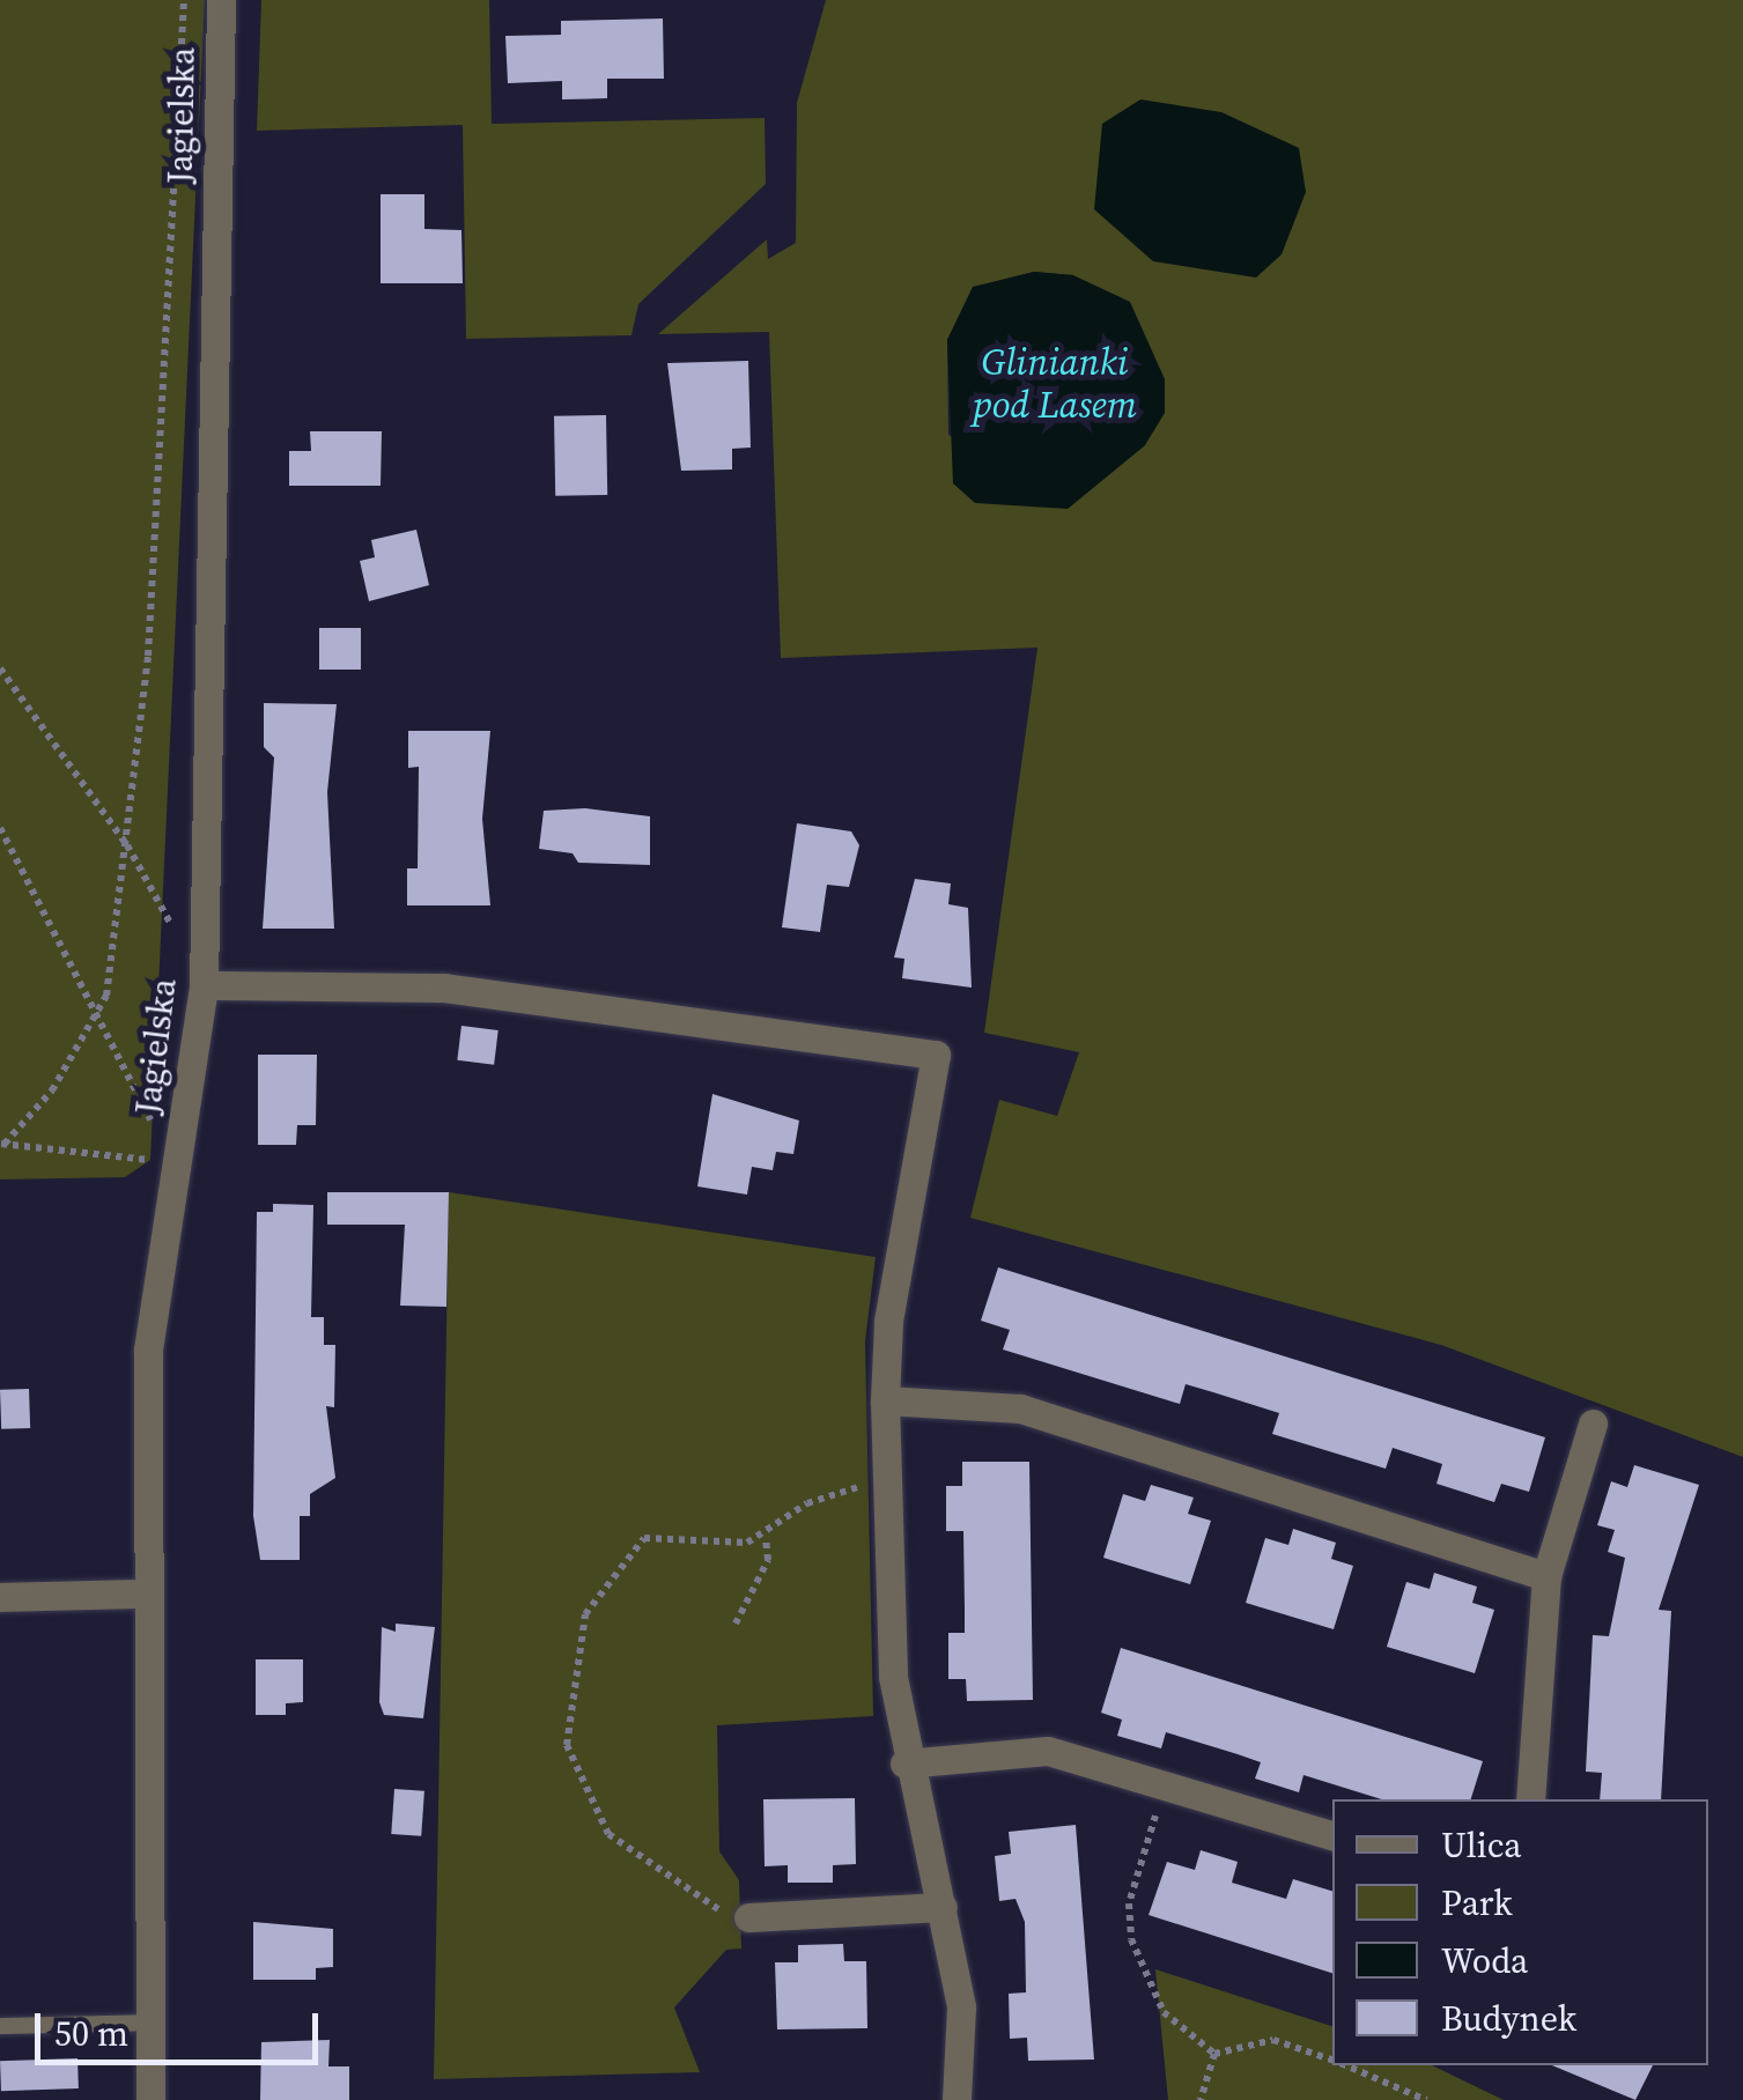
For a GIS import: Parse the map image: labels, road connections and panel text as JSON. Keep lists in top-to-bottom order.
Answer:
{
  "streets": {
    "street": ["Jagielska"]
  },
  "water": ["Glinianki pod Lasem"],
  "legend": [
    "Ulica",
    "Park",
    "Woda",
    "Budynek"
  ],
  "scale_bar": "50 m"
}
